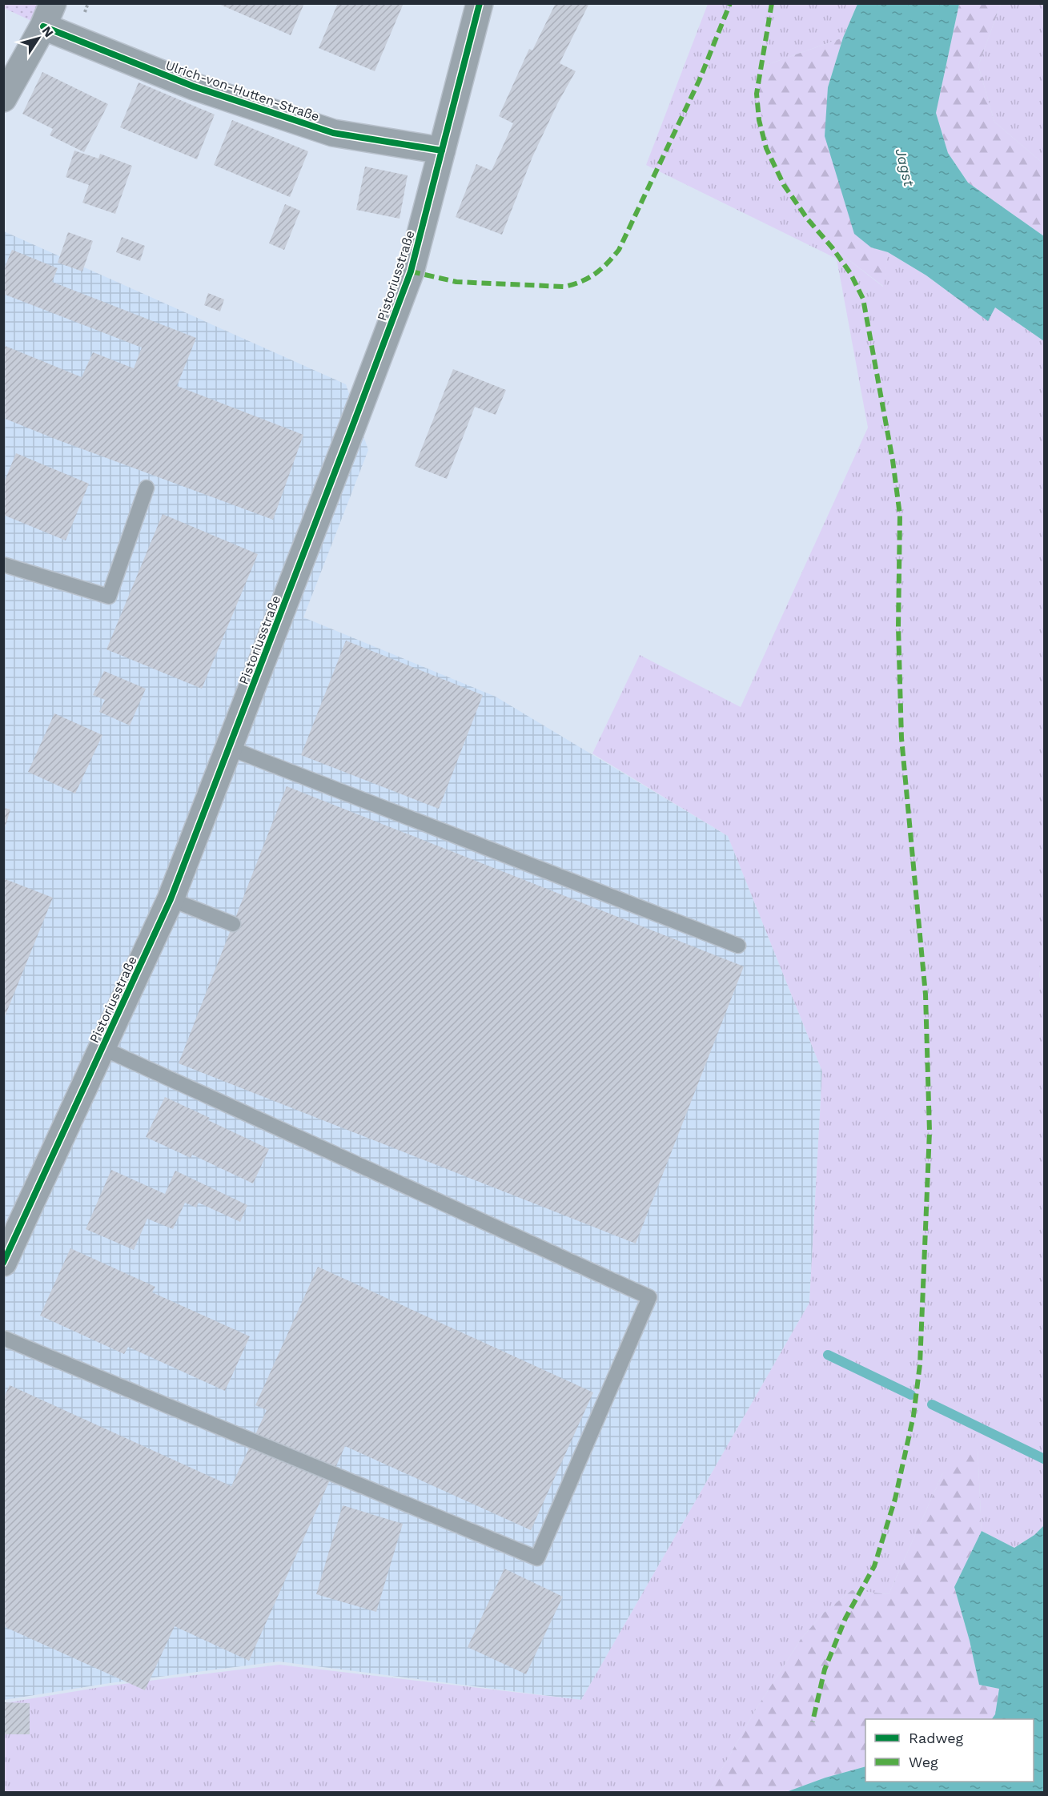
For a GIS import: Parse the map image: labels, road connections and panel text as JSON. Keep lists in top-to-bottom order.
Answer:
{
  "streets": {
    "street": ["Ulrich-von-Hutten-Straße", "Pistoriusstraße"]
  },
  "crossings": [
    ["Ulrich-von-Hutten-Straße", "Pistoriusstraße"]
  ],
  "water": ["Jagst"],
  "legend": ["Radweg", "Weg"],
  "north": "top right"
}
